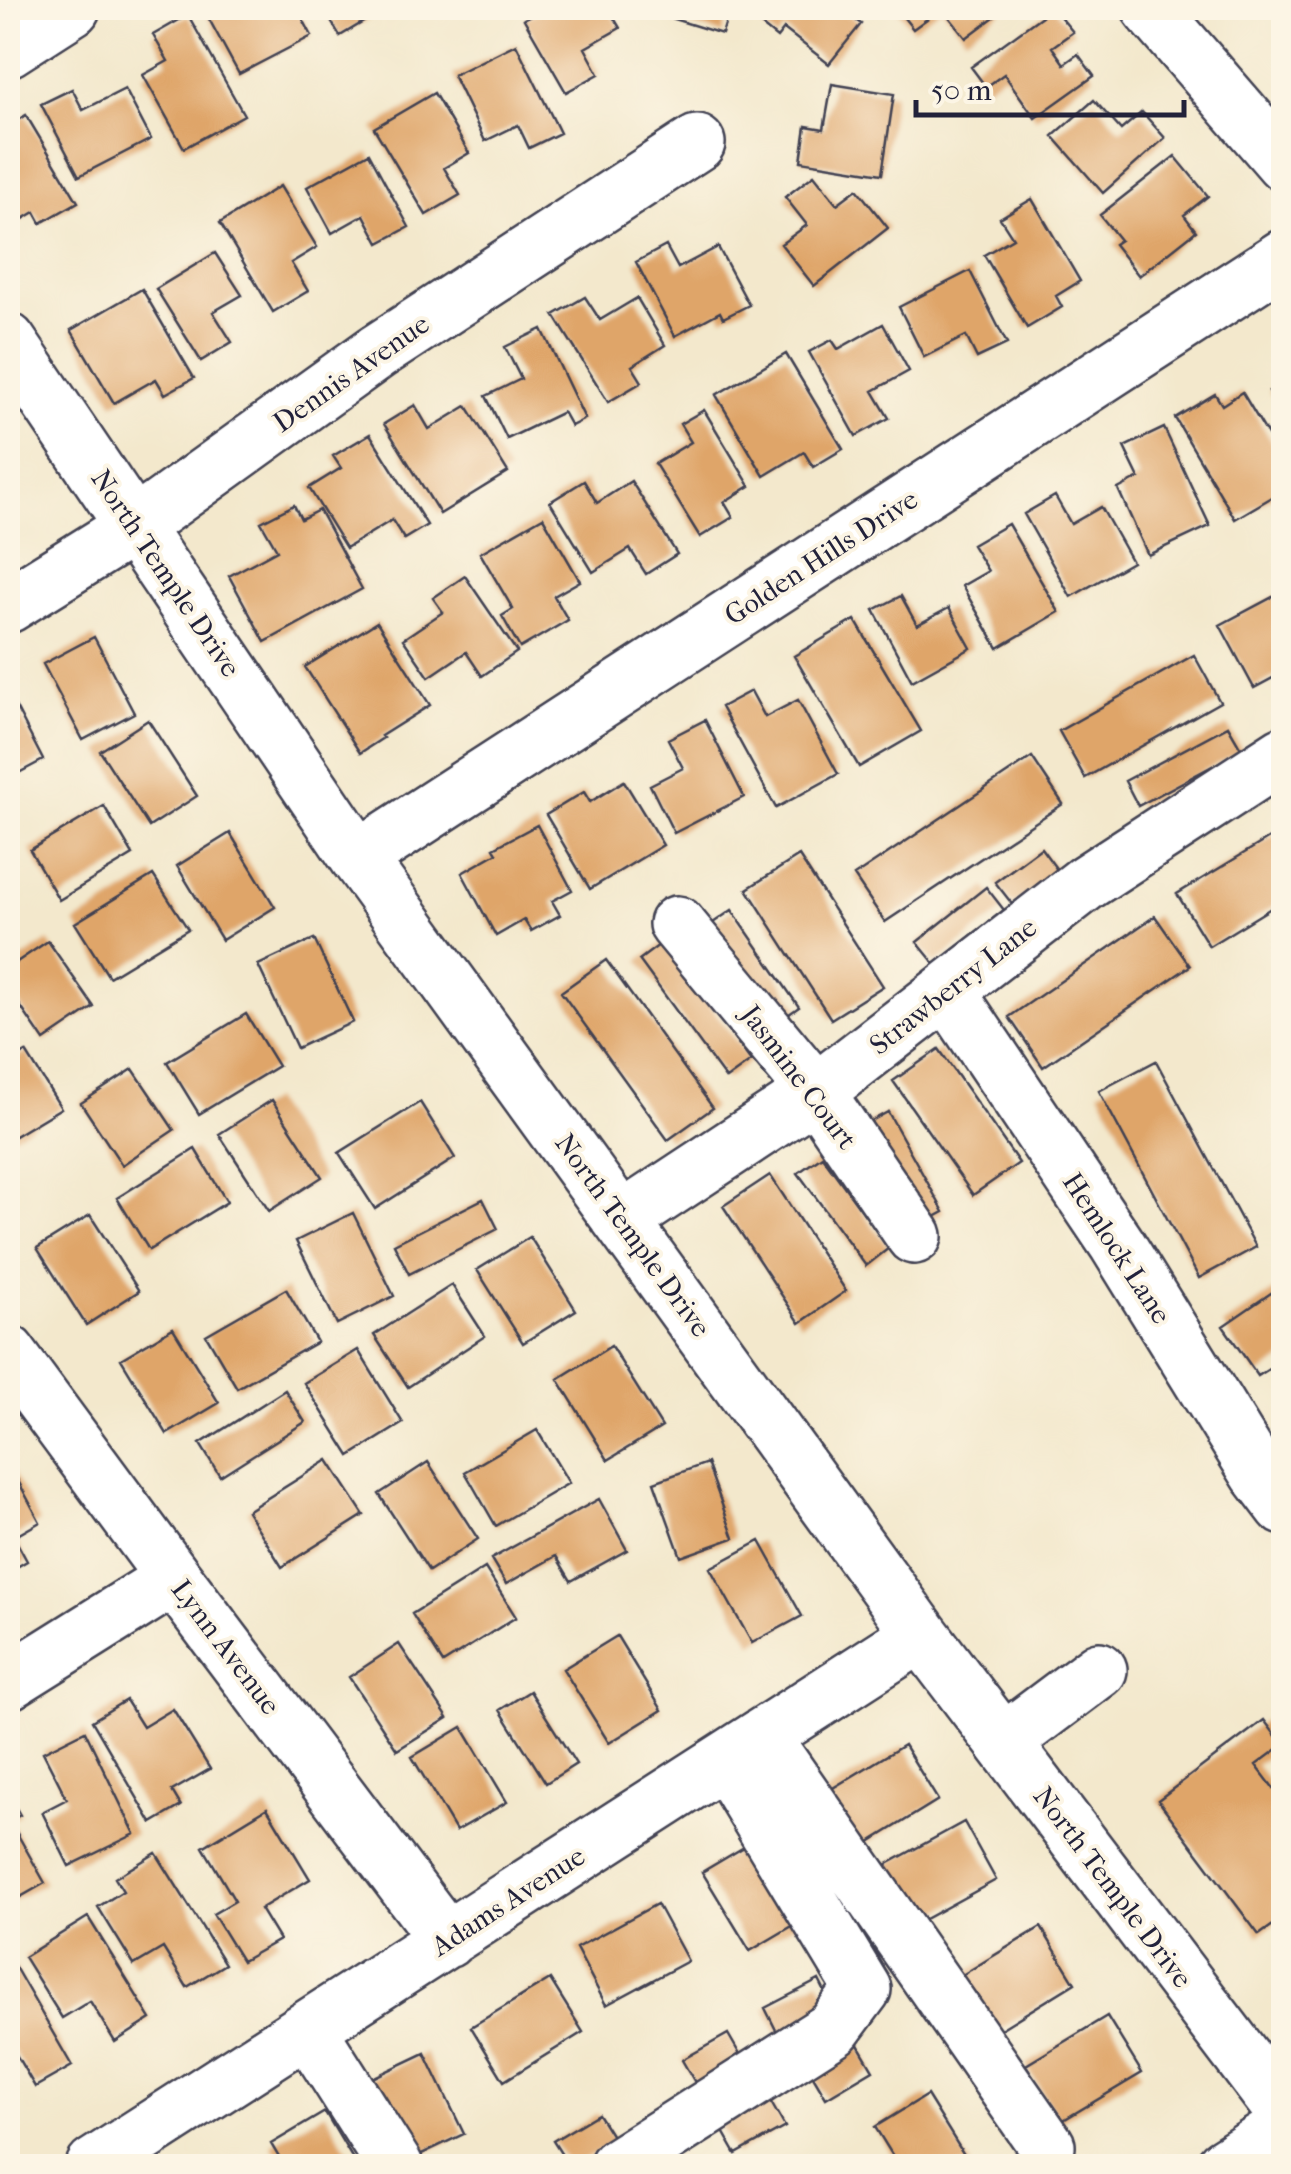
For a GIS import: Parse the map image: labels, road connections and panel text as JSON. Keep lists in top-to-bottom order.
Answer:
{
  "streets": {
    "street": [
      "Dennis Avenue",
      "Golden Hills Drive",
      "North Temple Drive",
      "Strawberry Lane",
      "Jasmine Court",
      "Hemlock Lane",
      "Lynn Avenue",
      "Adams Avenue"
    ]
  },
  "crossings": [
    ["Dennis Avenue", "North Temple Drive"],
    ["Golden Hills Drive", "North Temple Drive"],
    ["North Temple Drive", "Strawberry Lane"],
    ["North Temple Drive", "Adams Avenue"],
    ["Strawberry Lane", "Jasmine Court"],
    ["Strawberry Lane", "Hemlock Lane"],
    ["Lynn Avenue", "Adams Avenue"]
  ],
  "scale_bar": "50 m"
}
